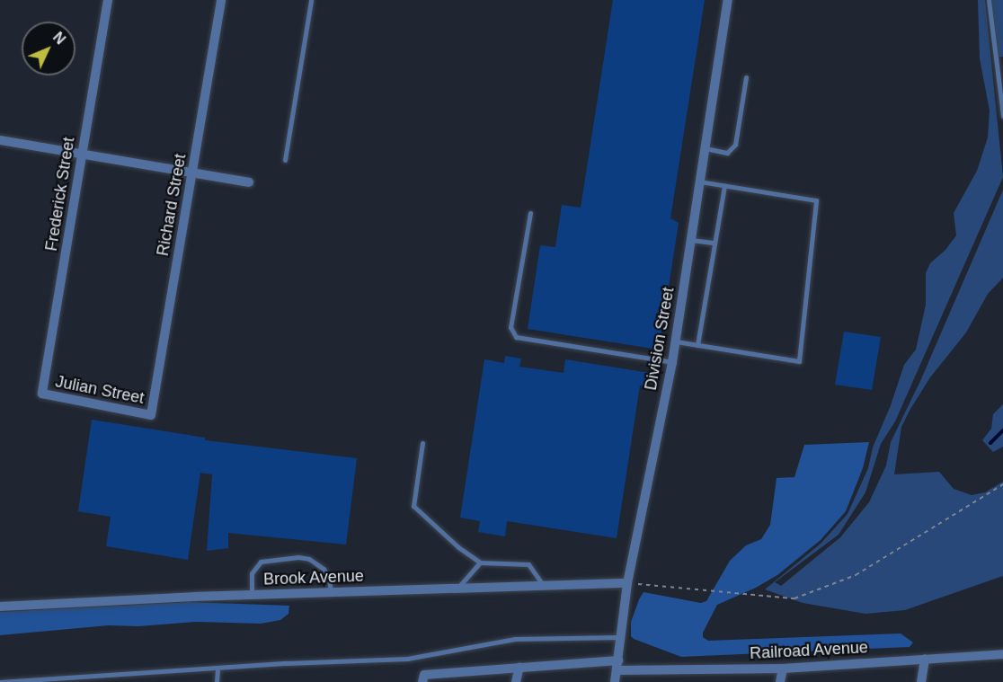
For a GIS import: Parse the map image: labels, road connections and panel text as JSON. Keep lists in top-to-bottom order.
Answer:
{
  "streets": {
    "street": [
      "Frederick Street",
      "Richard Street",
      "Division Street",
      "Julian Street",
      "Brook Avenue",
      "Railroad Avenue"
    ]
  },
  "crossings": [
    ["Frederick Street", "Julian Street"],
    ["Richard Street", "Julian Street"],
    ["Division Street", "Brook Avenue"],
    ["Division Street", "Railroad Avenue"]
  ],
  "north": "top right"
}
